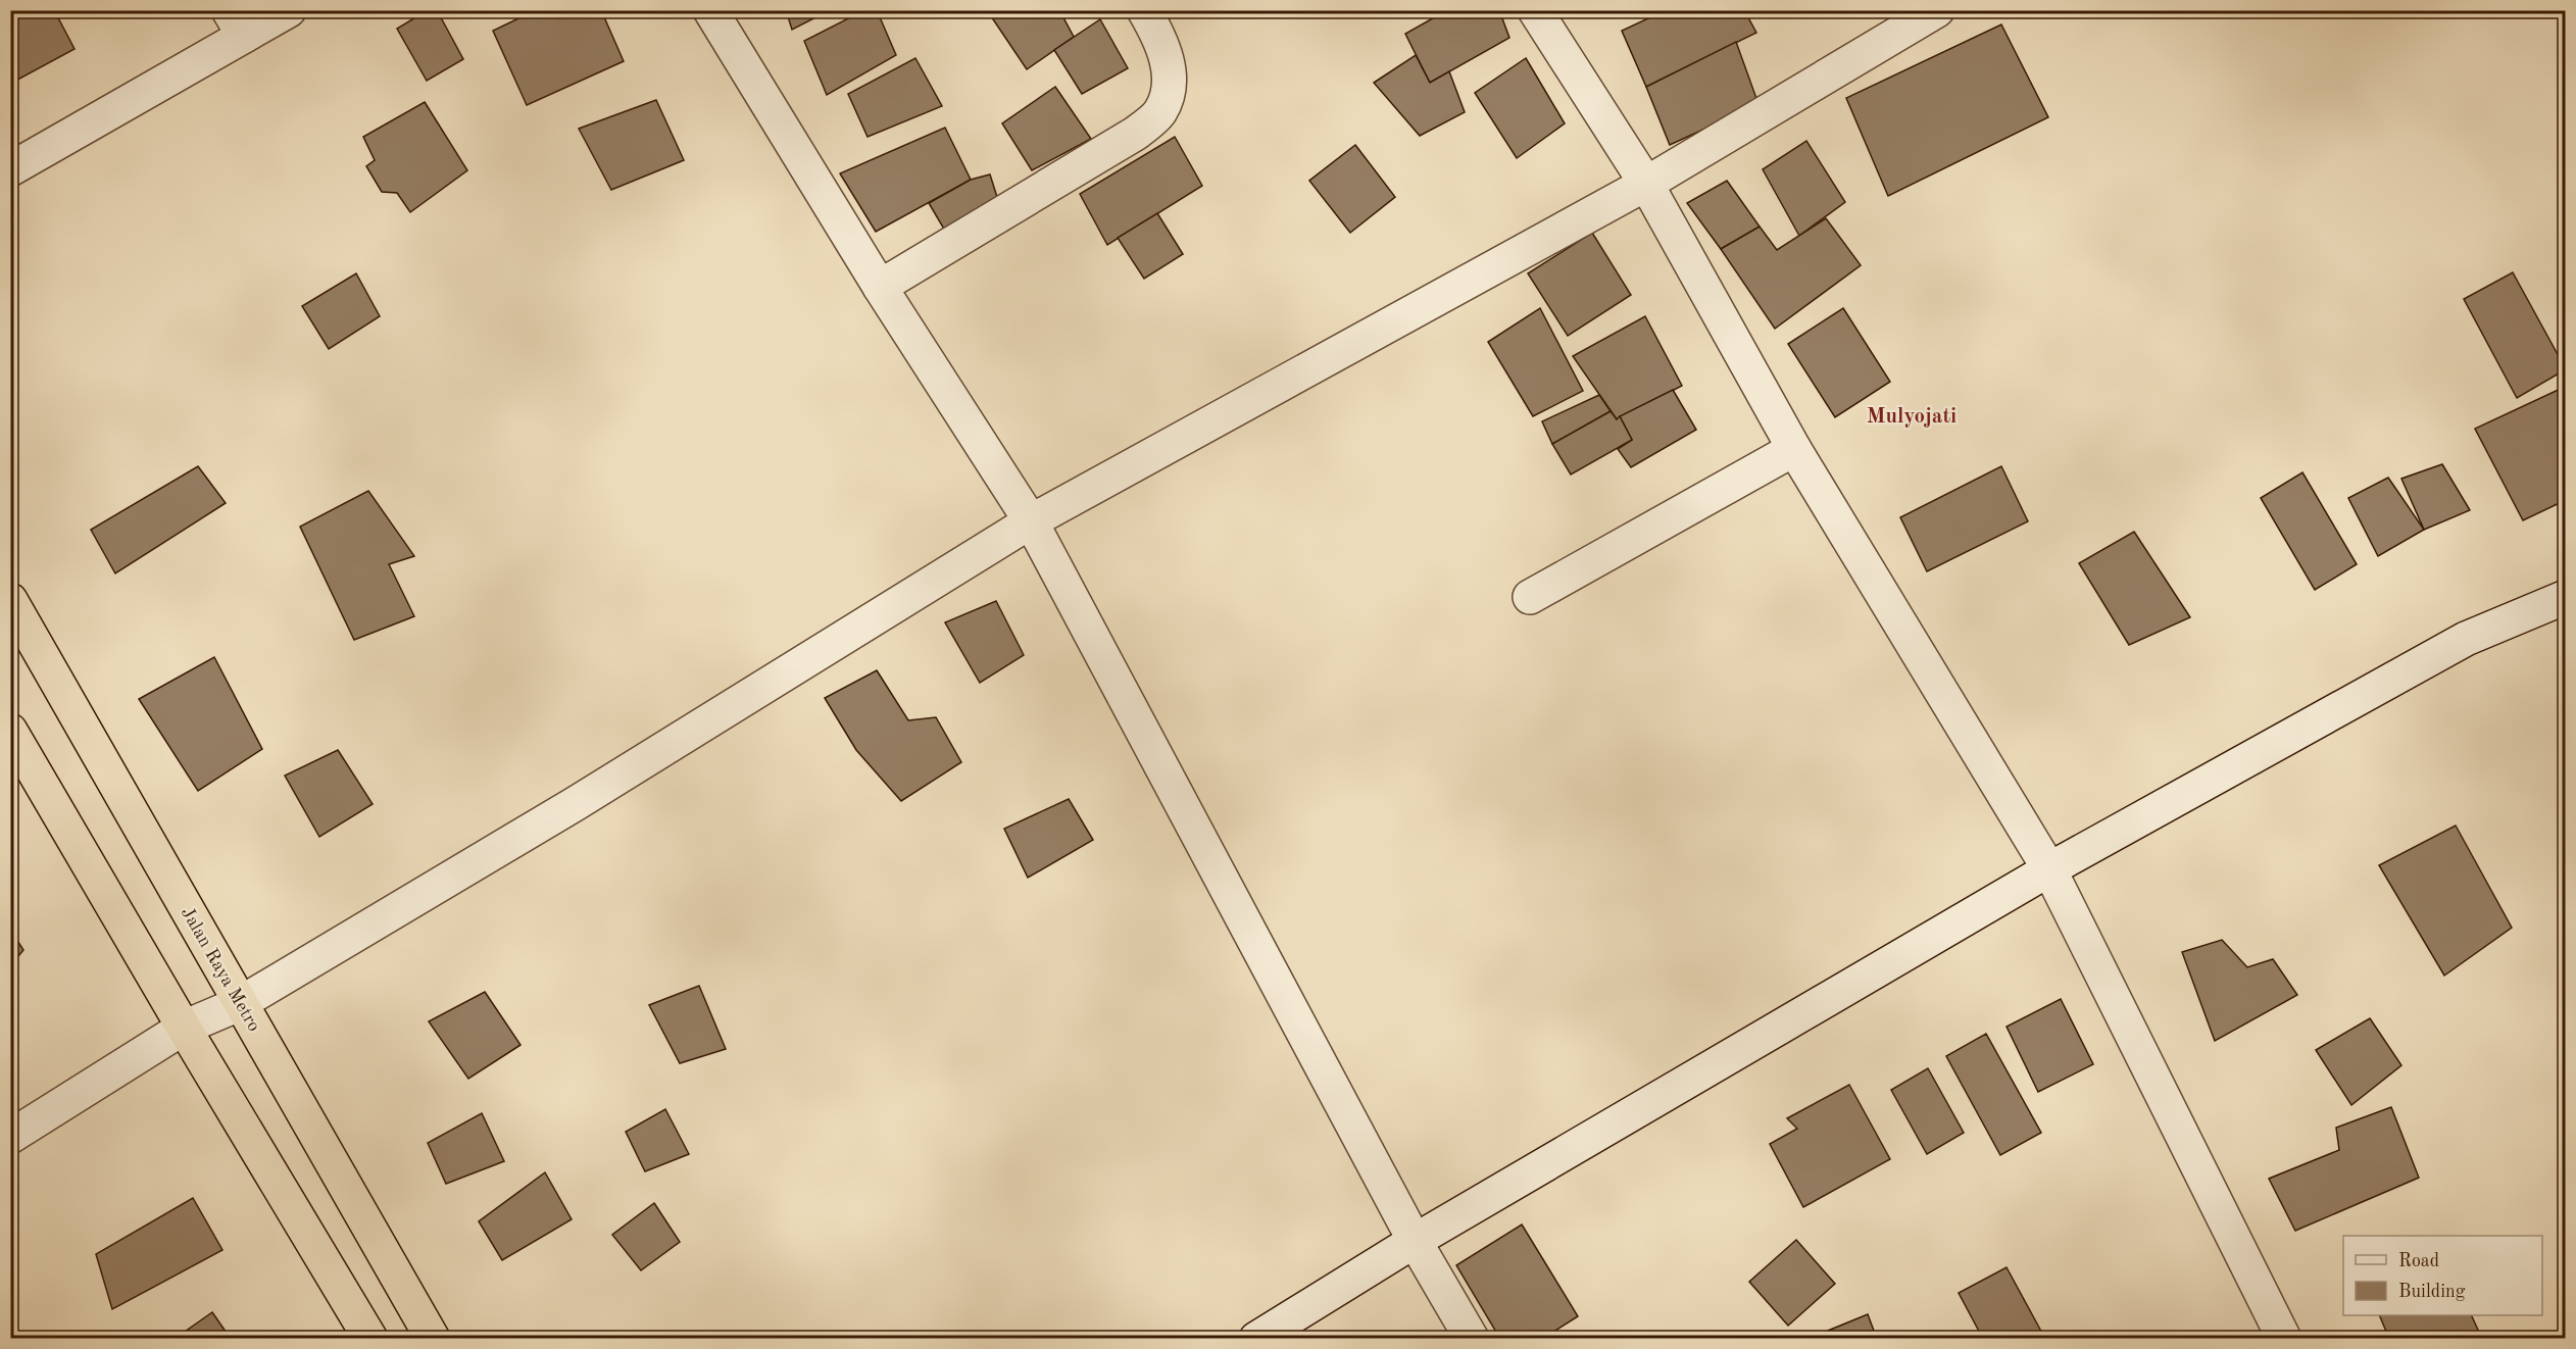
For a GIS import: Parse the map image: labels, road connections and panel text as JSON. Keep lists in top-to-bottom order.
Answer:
{
  "streets": {
    "highway": ["Jalan Raya Metro"]
  },
  "districts": ["Mulyojati"],
  "legend": ["Road", "Building"]
}
